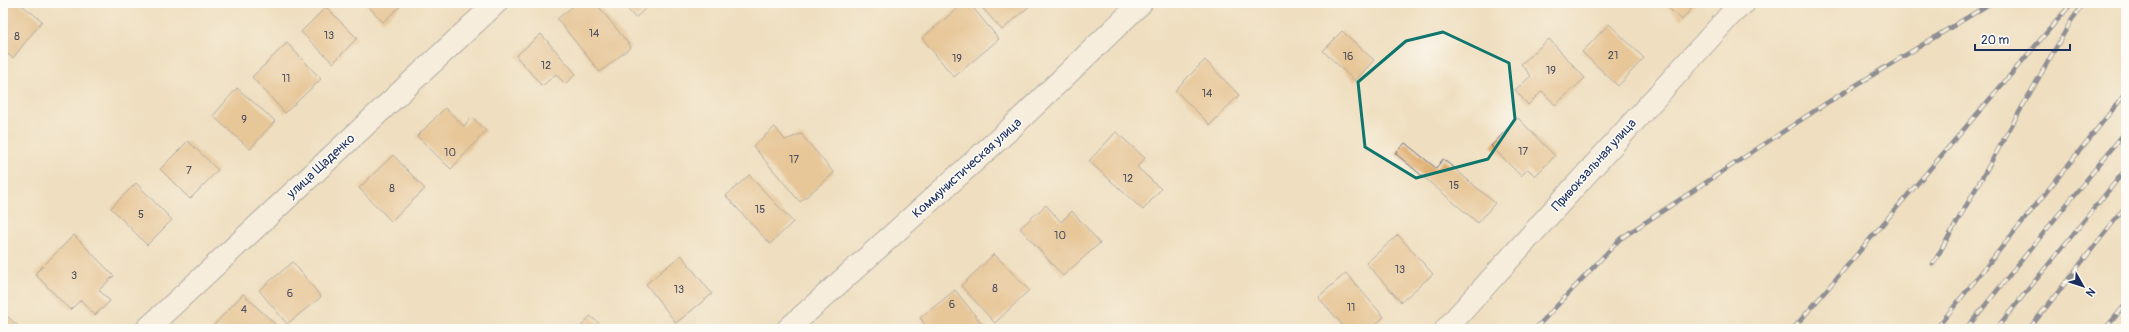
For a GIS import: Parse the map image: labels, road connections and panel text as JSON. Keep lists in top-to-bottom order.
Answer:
{
  "streets": {
    "street": ["Привокзальная улица", "улица Щаденко", "Коммунистическая улица"]
  },
  "house_numbers": [
    "14",
    "13",
    "8",
    "21",
    "16",
    "19",
    "12",
    "19",
    "11",
    "14",
    "9",
    "17",
    "10",
    "17",
    "7",
    "12",
    "15",
    "8",
    "15",
    "5",
    "10",
    "13",
    "3",
    "8",
    "13",
    "6",
    "6",
    "11",
    "4"
  ],
  "scale_bar": "20 m",
  "north": "bottom right"
}
